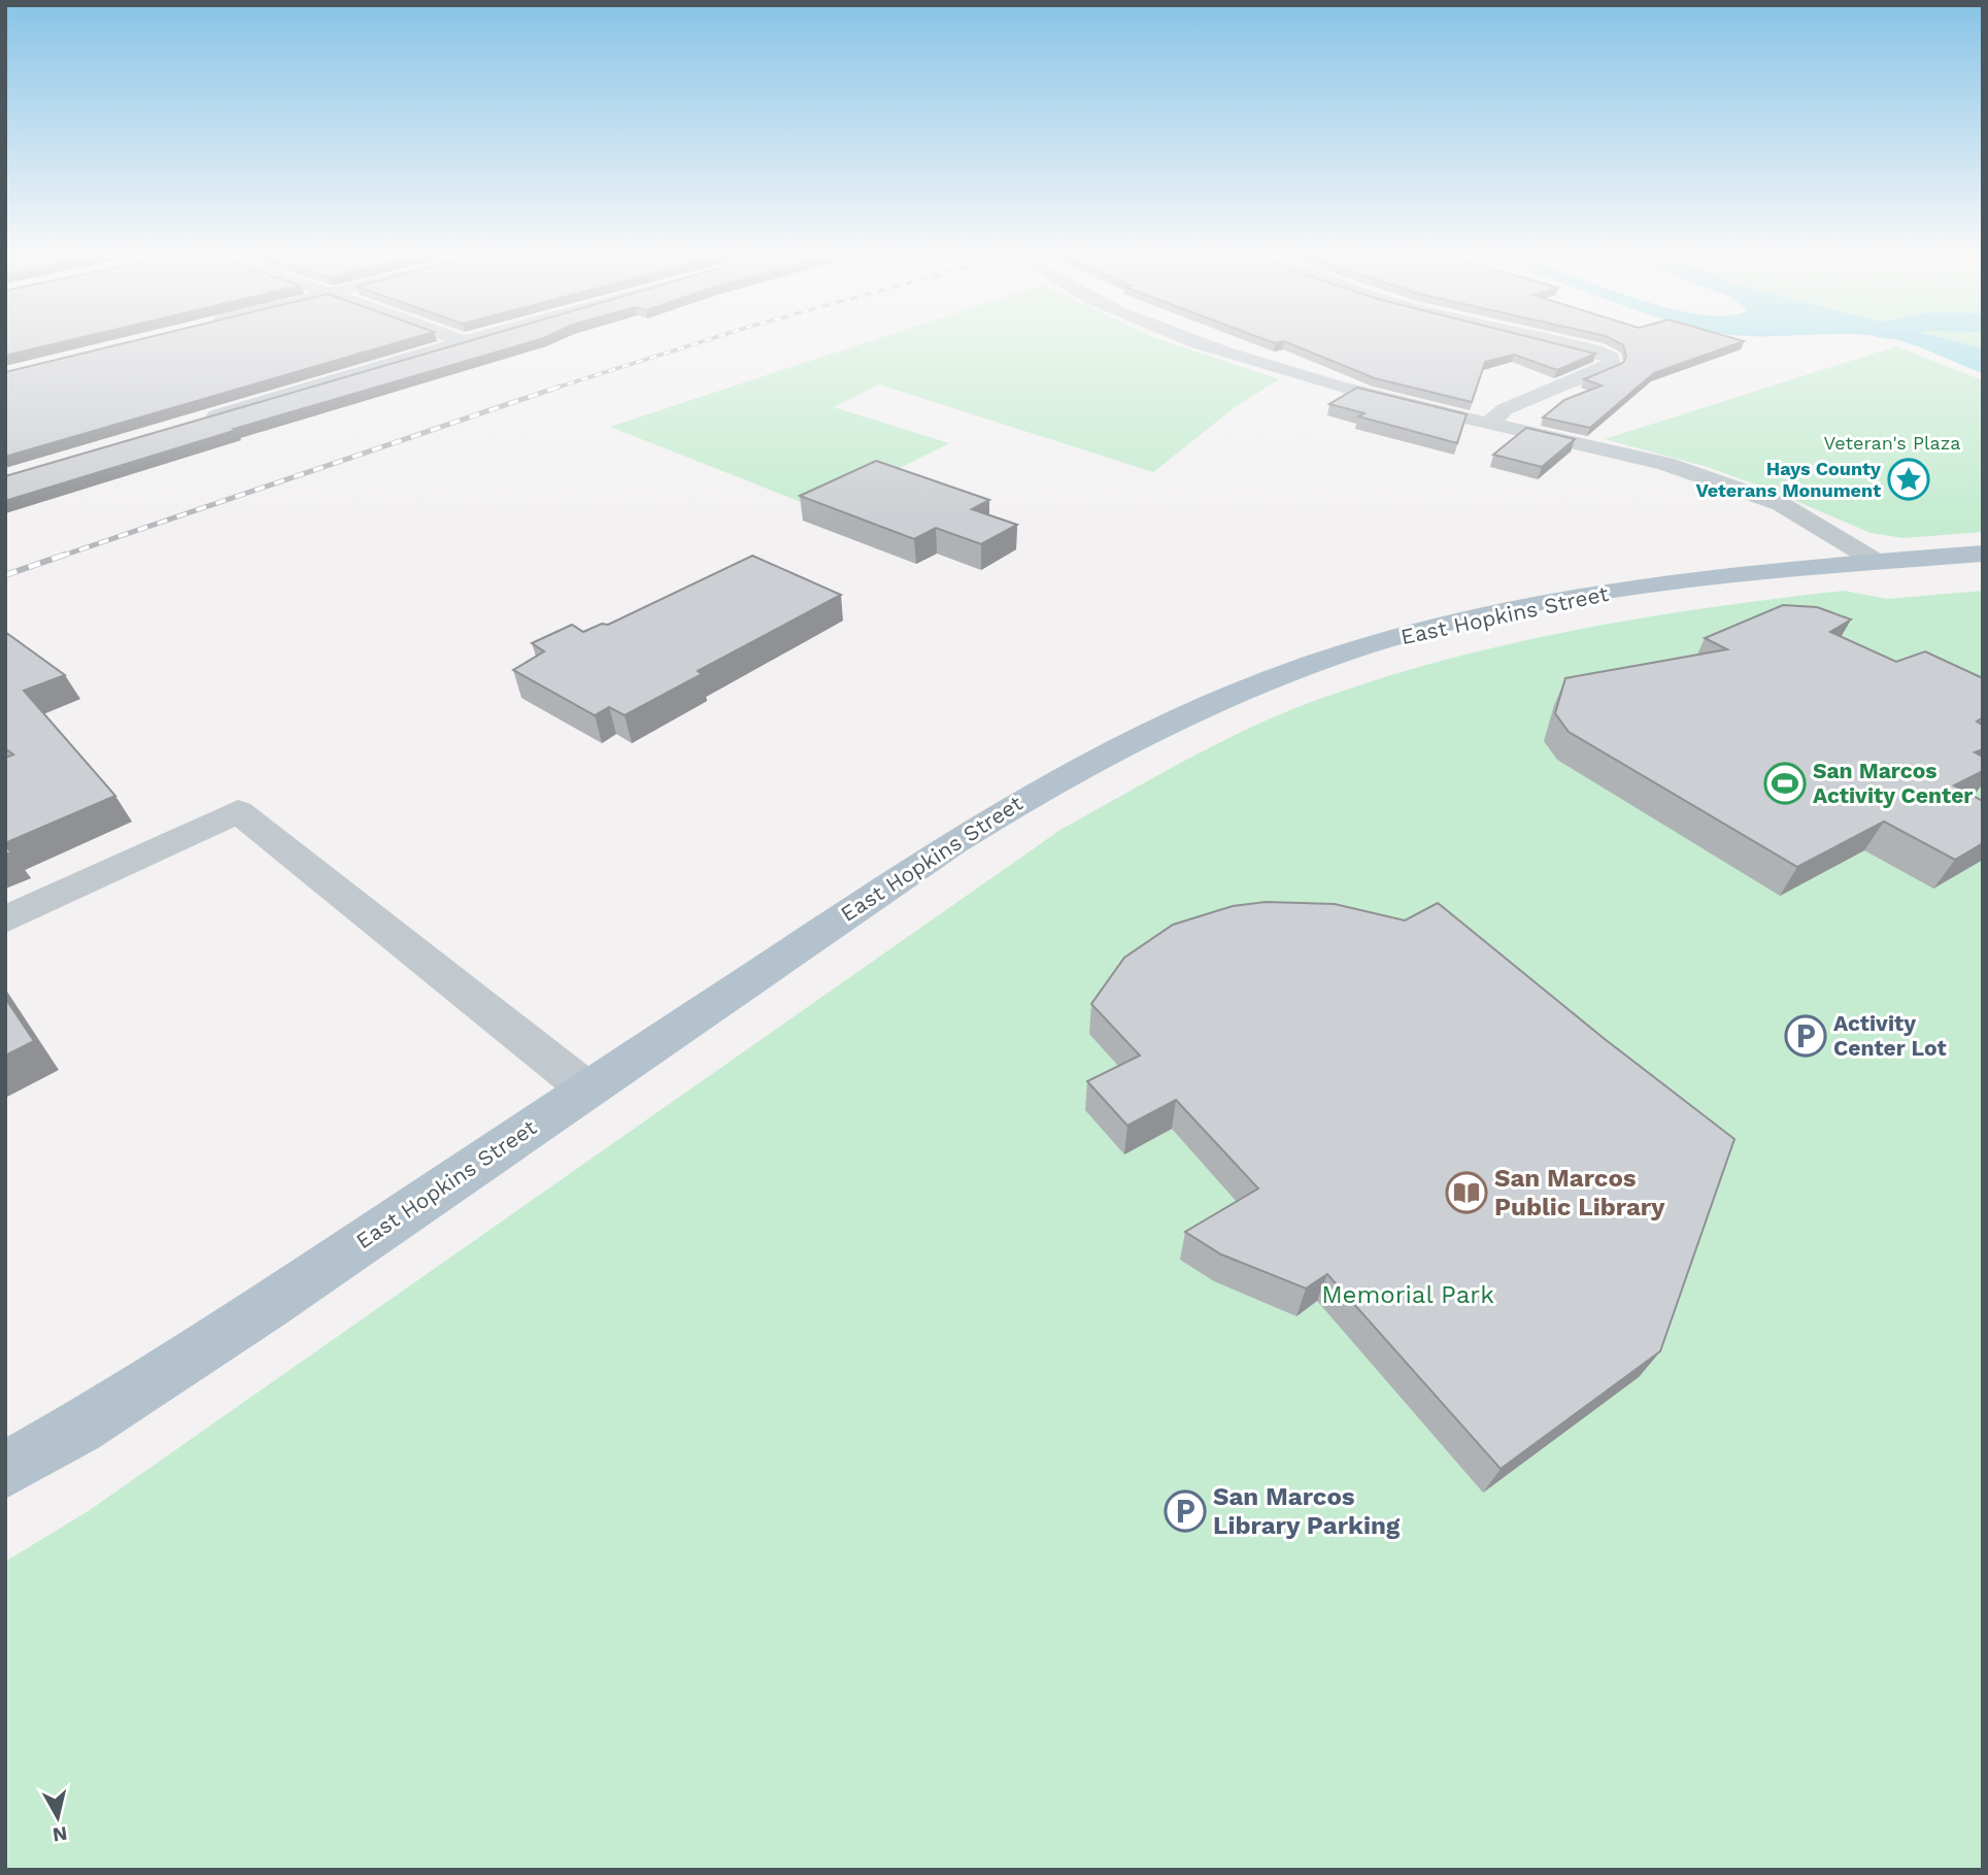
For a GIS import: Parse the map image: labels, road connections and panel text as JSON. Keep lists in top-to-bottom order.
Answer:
{
  "streets": {
    "main road": ["East Hopkins Street"]
  },
  "parks": ["Veteran's Plaza", "Memorial Park"],
  "places": {
    "place": ["Hays County Veterans Monument"],
    "sports": ["San Marcos Activity Center"],
    "parking": ["Activity Center Lot", "San Marcos Library Parking"],
    "library": ["San Marcos Public Library"]
  },
  "north": "bottom"
}
